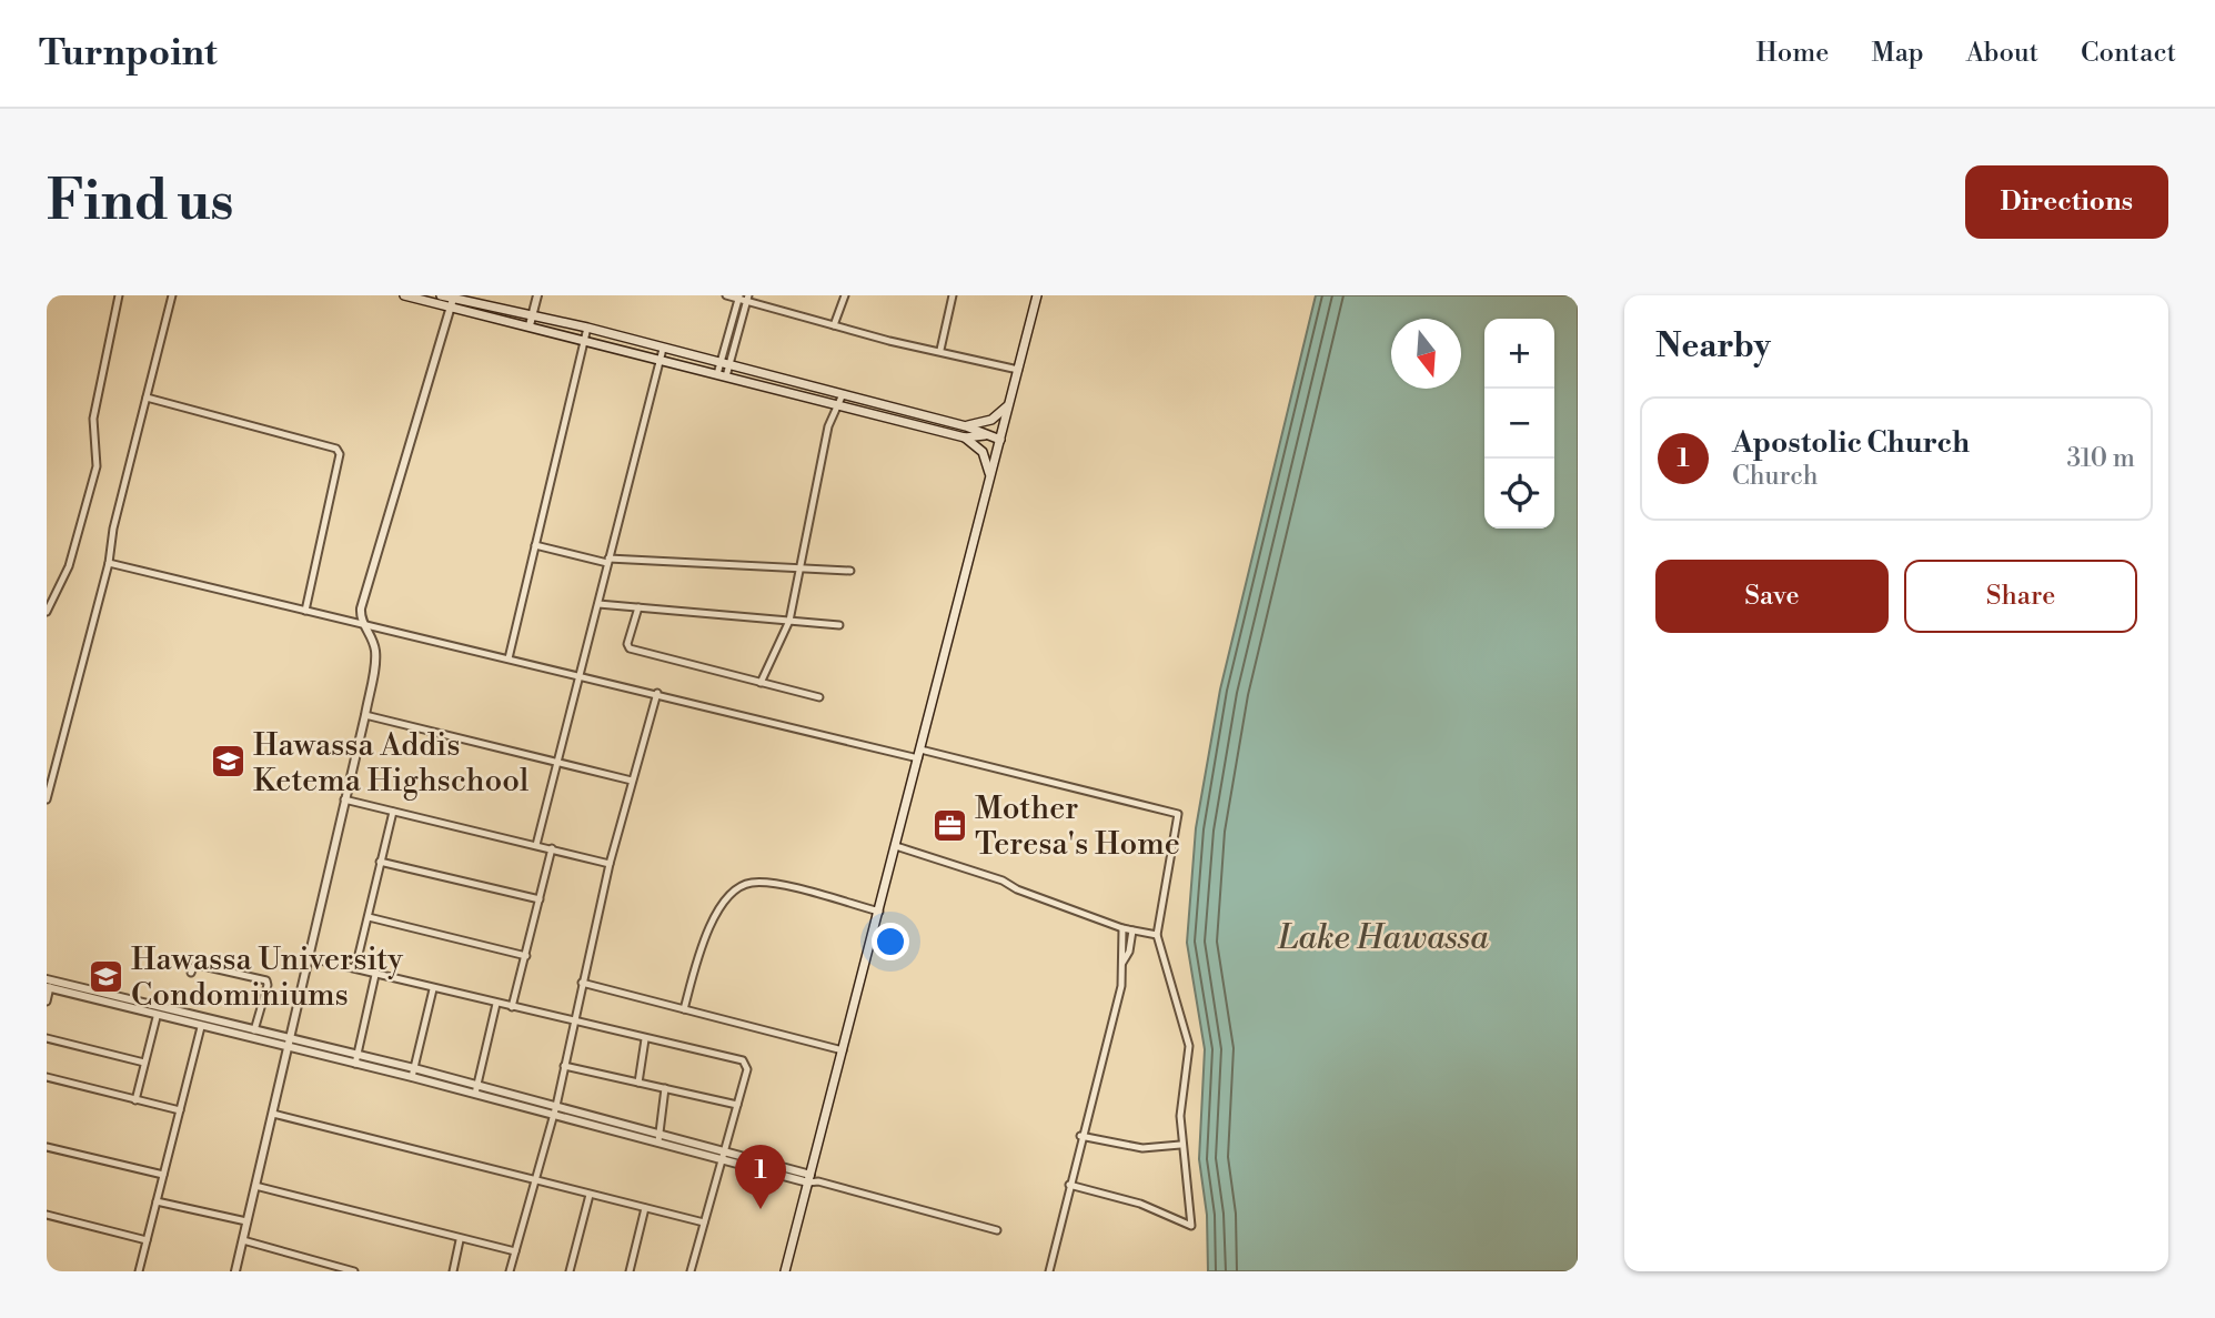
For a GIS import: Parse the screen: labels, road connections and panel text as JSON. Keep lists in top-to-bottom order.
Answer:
{
  "water": ["Lake Hawassa"],
  "places": {
    "school or university": ["Hawassa Addis Ketema Highschool", "Hawassa University Condominiums"],
    "office": ["Mother Teresa's Home"]
  },
  "north": "bottom",
  "page": {
    "header": "Turnpoint",
    "nav": [
      "Home",
      "Map",
      "About",
      "Contact"
    ],
    "buttons": [
      "Directions",
      ["Save", "Share"]
    ],
    "title": "Find us",
    "heading": "Nearby",
    "map_buttons": ["+", "−"],
    "list": [
      {
        "mark": "1",
        "name": "Apostolic Church",
        "note": "Church",
        "value": "310 m"
      }
    ],
    "pins": "1"
  }
}
